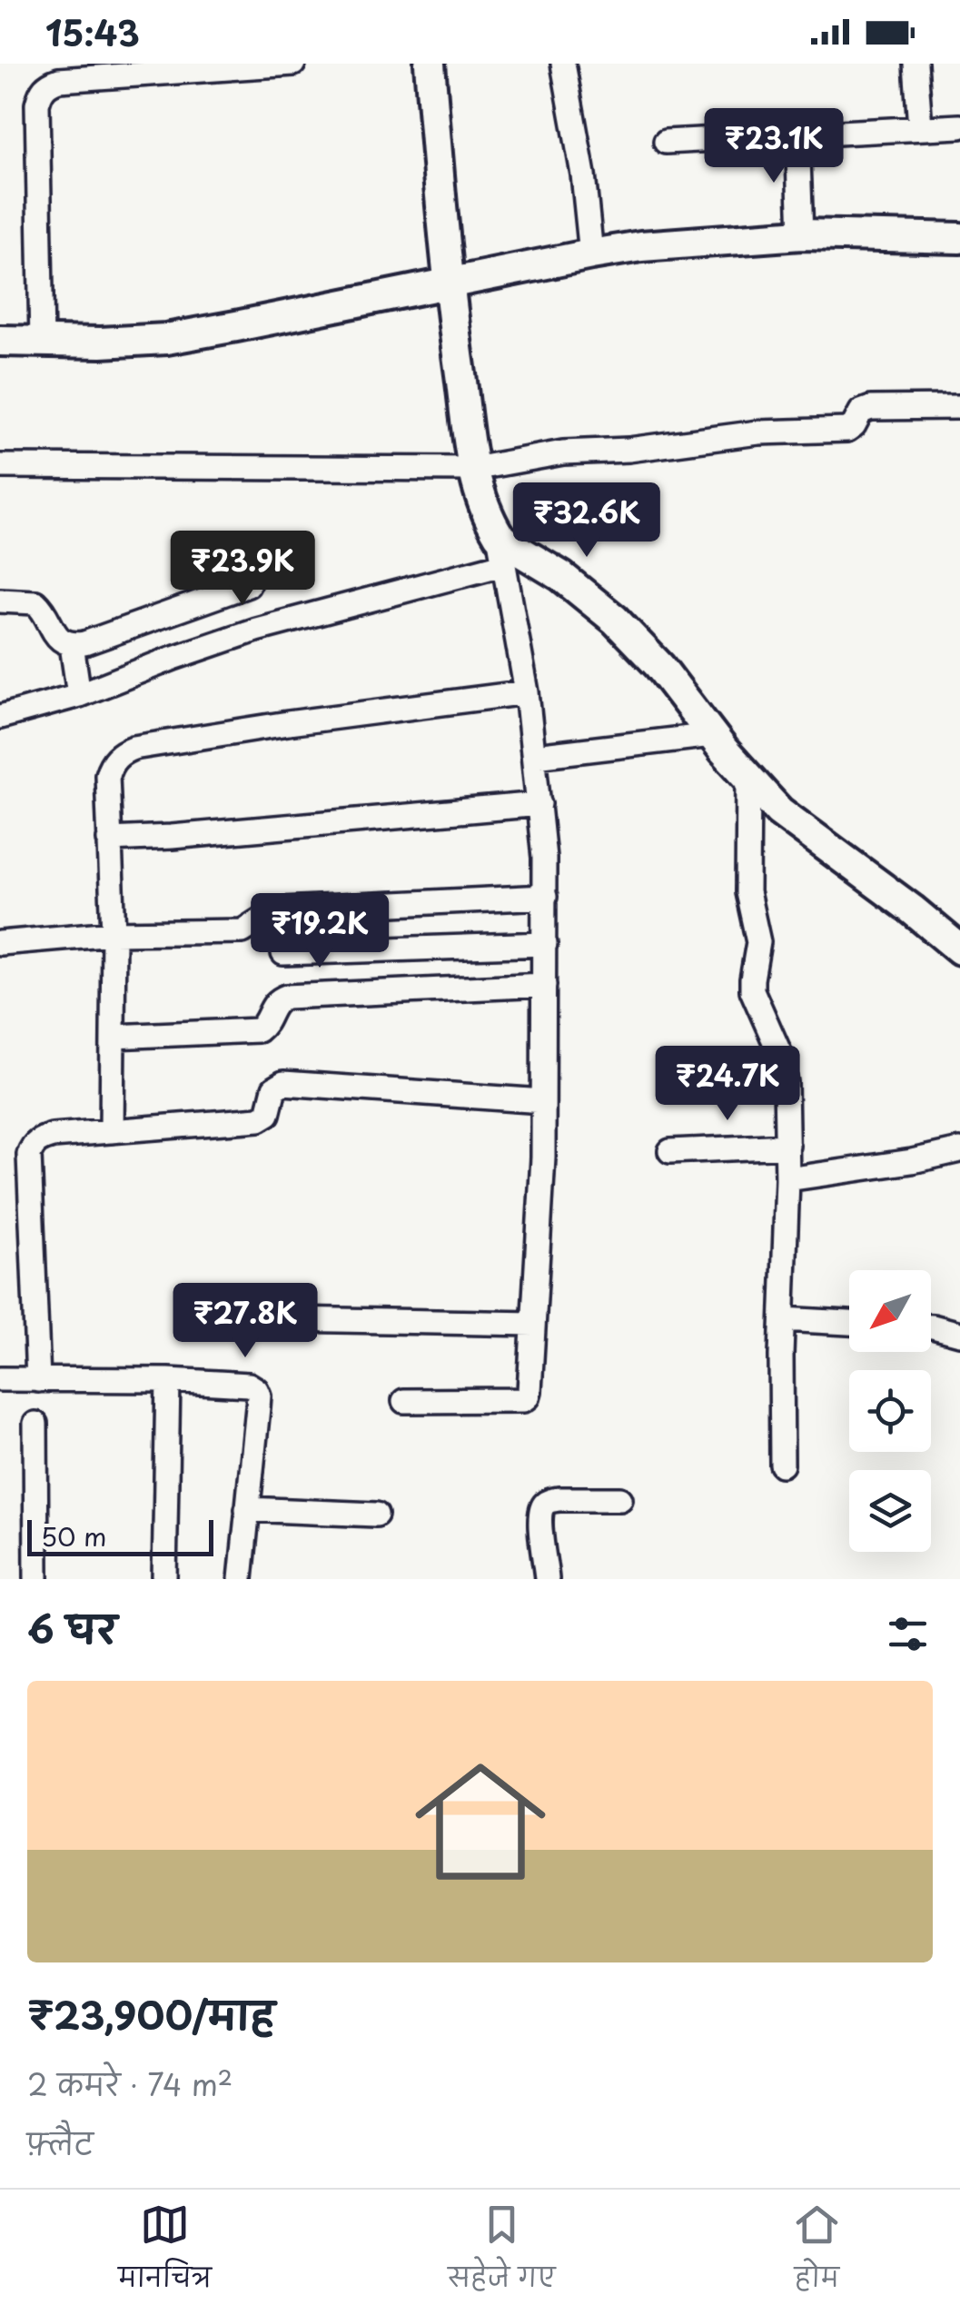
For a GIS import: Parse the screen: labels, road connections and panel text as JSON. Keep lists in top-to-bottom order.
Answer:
{
  "scale_bar": "50 m",
  "north": "bottom left",
  "page": {
    "status": "15:43",
    "price": [
      "₹23.1K",
      "₹32.6K",
      "₹23.9K",
      "₹19.2K",
      "₹24.7K",
      "₹27.8K"
    ],
    "scale": "50 m",
    "heading": "6 घर",
    "list": [
      {
        "name": "₹23,900/माह",
        "note": "2 कमरे · 74 m² · फ़्लैट"
      }
    ],
    "tabs": ["मानचित्र", "सहेजे गए", "होम"]
  }
}
